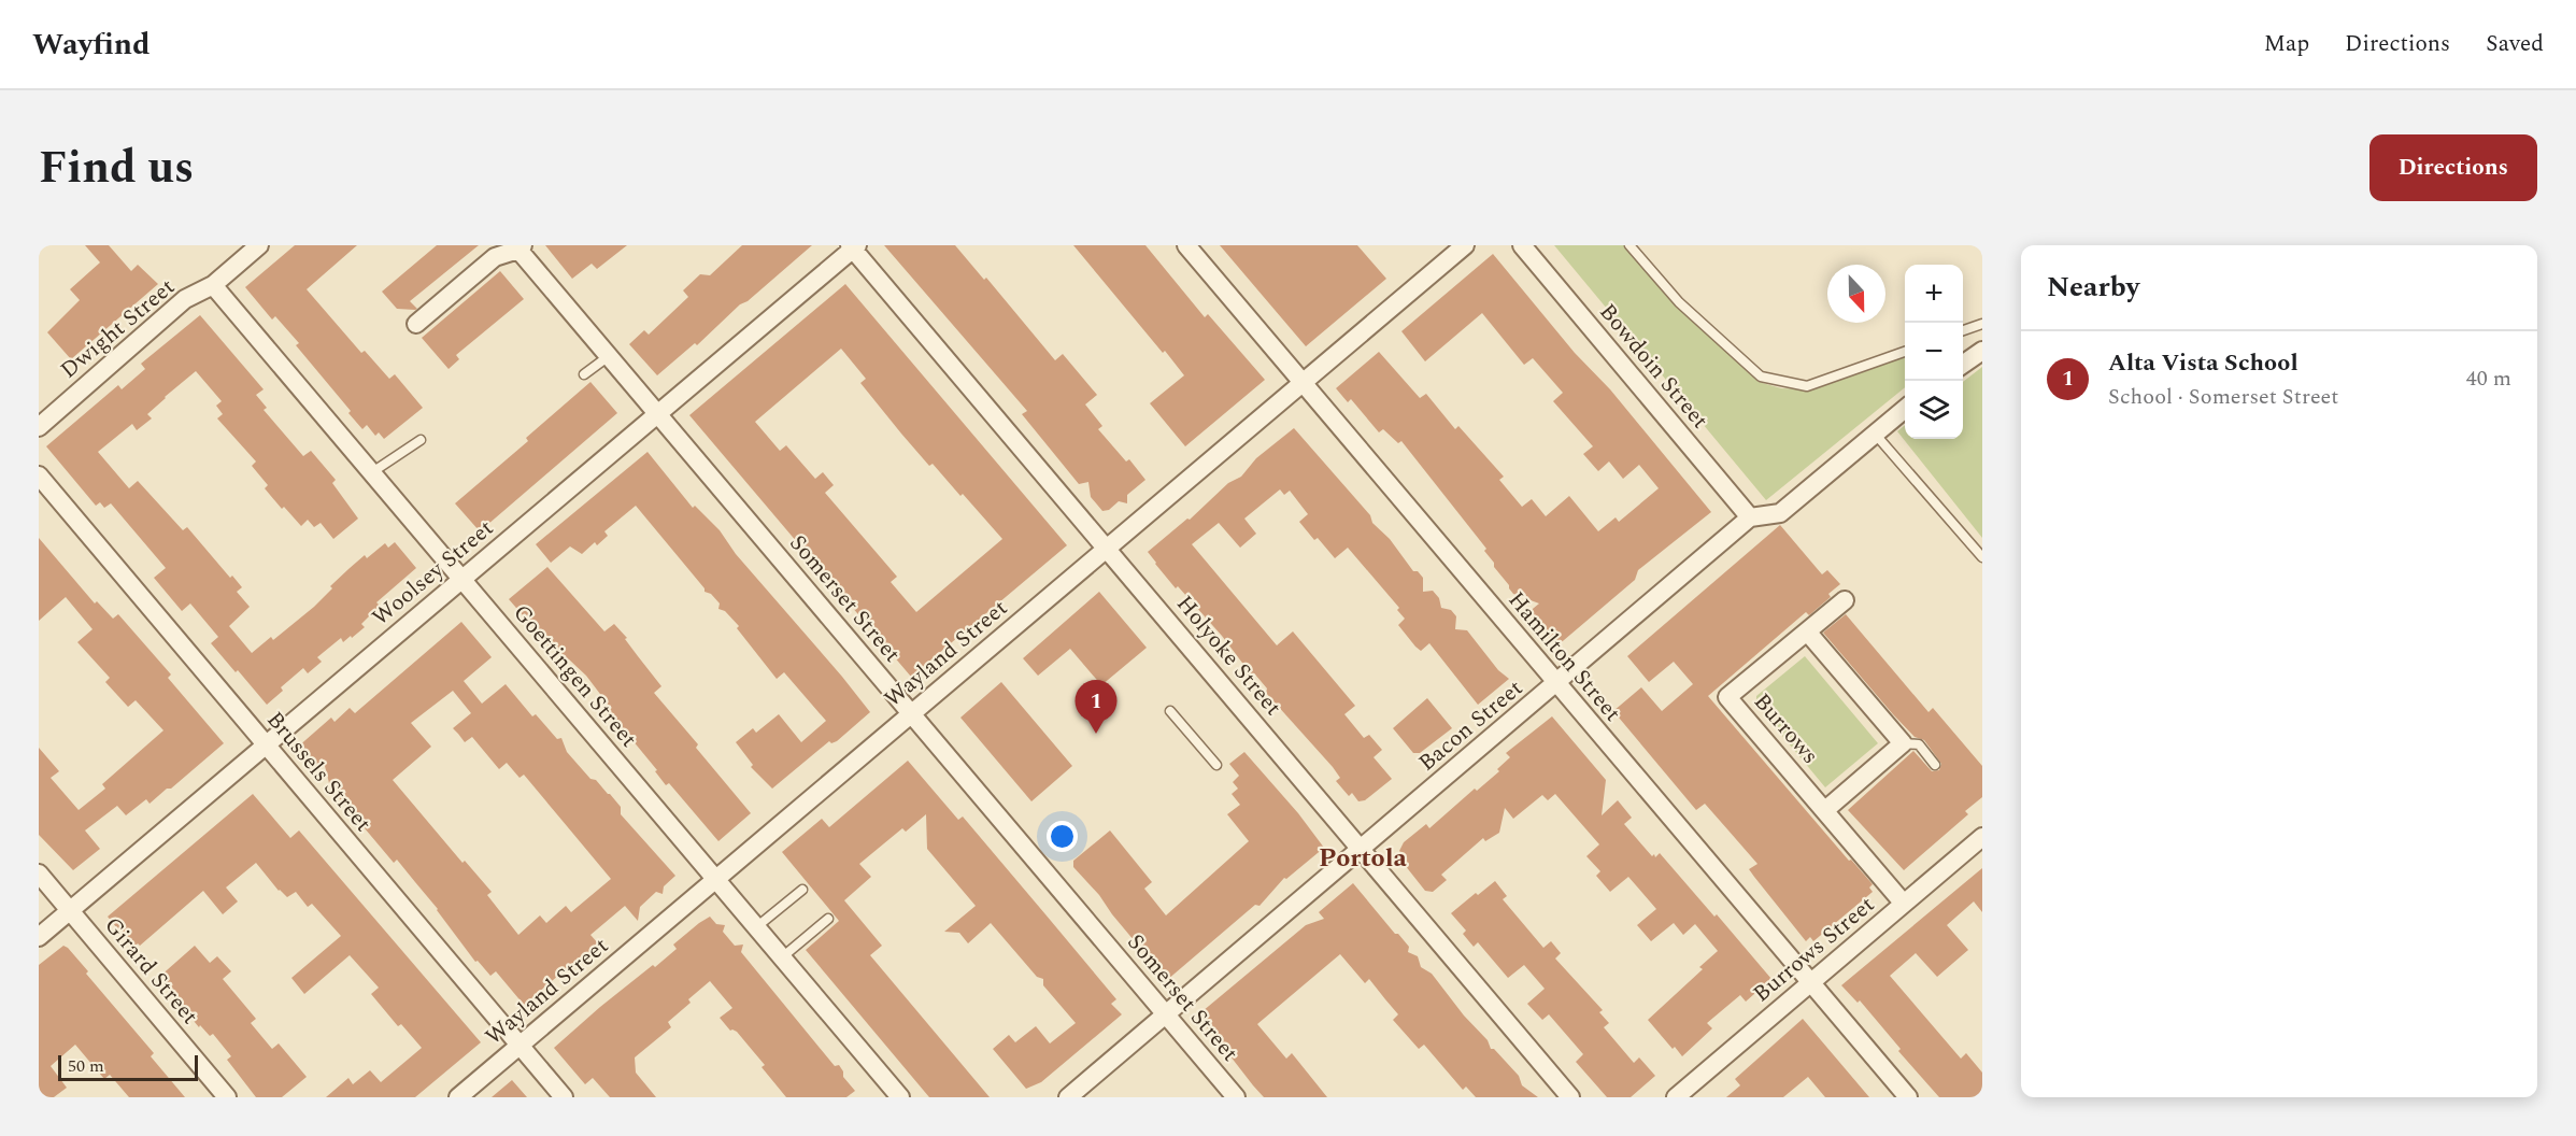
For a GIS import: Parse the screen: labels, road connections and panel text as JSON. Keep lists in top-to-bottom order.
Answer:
{
  "streets": {
    "street": [
      "Dwight Street",
      "Bowdoin Street",
      "Woolsey Street",
      "Somerset Street",
      "Wayland Street",
      "Holyoke Street",
      "Hamilton Street",
      "Goettingen Street",
      "Bacon Street",
      "Burrows",
      "Brussels Street",
      "Burrows Street",
      "Girard Street"
    ]
  },
  "crossings": [
    ["Dwight Street", "Goettingen Street"],
    ["Bowdoin Street", "Bacon Street"],
    ["Woolsey Street", "Somerset Street"],
    ["Woolsey Street", "Holyoke Street"],
    ["Woolsey Street", "Goettingen Street"],
    ["Woolsey Street", "Brussels Street"],
    ["Woolsey Street", "Girard Street"],
    ["Somerset Street", "Wayland Street"],
    ["Somerset Street", "Bacon Street"],
    ["Wayland Street", "Holyoke Street"],
    ["Wayland Street", "Hamilton Street"],
    ["Wayland Street", "Goettingen Street"],
    ["Wayland Street", "Brussels Street"],
    ["Holyoke Street", "Bacon Street"],
    ["Hamilton Street", "Bacon Street"],
    ["Hamilton Street", "Burrows Street"],
    ["Burrows", "Burrows Street"]
  ],
  "districts": ["Portola"],
  "scale_bar": "50 m",
  "north": "bottom",
  "page": {
    "header": "Wayfind",
    "nav": ["Map", "Directions", "Saved"],
    "title": "Find us",
    "buttons": "Directions",
    "heading": "Nearby",
    "map_buttons": ["+", "−"],
    "list": [
      {
        "mark": "1",
        "name": "Alta Vista School",
        "note": "School · Somerset Street",
        "value": "40 m"
      }
    ],
    "pins": "1",
    "scale": "50 m"
  }
}
